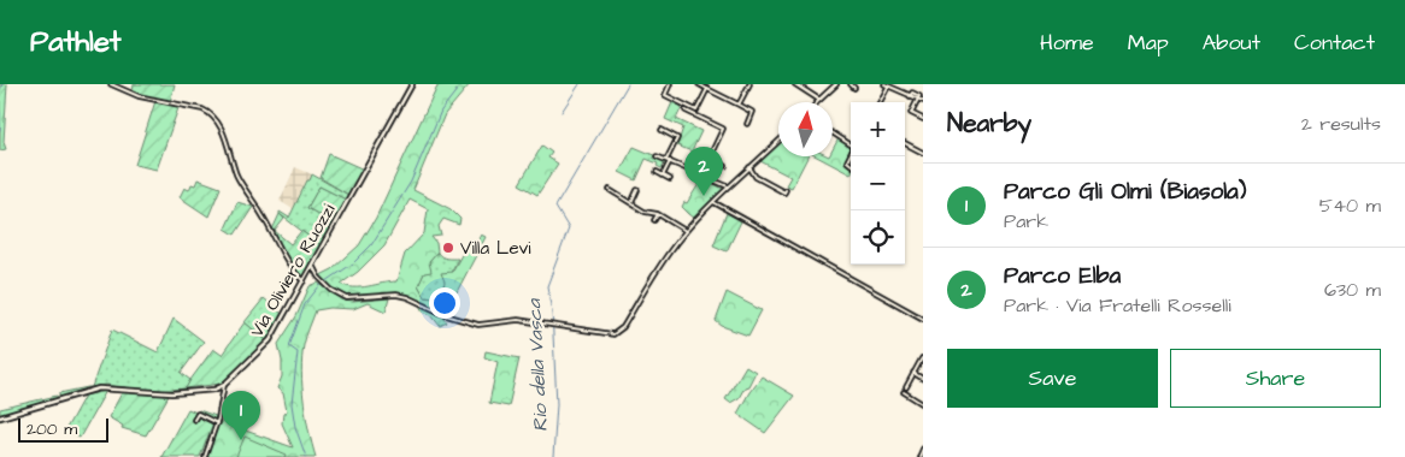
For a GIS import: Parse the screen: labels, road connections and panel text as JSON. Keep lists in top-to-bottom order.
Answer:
{
  "streets": {
    "street": ["Via Oliviero Ruozzi"]
  },
  "water": ["Rio della Vasca"],
  "places": ["Villa Levi"],
  "scale_bar": "200 m",
  "north": "top",
  "page": {
    "header": "Pathlet",
    "nav": [
      "Home",
      "Map",
      "About",
      "Contact"
    ],
    "heading": ["Nearby", "2 results"],
    "map_buttons": ["+", "−"],
    "pins": ["2", "1"],
    "list": [
      {
        "mark": "1",
        "name": "Parco Gli Olmi (Biasola)",
        "note": "Park",
        "value": "540 m"
      },
      {
        "mark": "2",
        "name": "Parco Elba",
        "note": "Park · Via Fratelli Rosselli",
        "value": "630 m"
      }
    ],
    "buttons": ["Save", "Share"],
    "scale": "200 m"
  }
}
